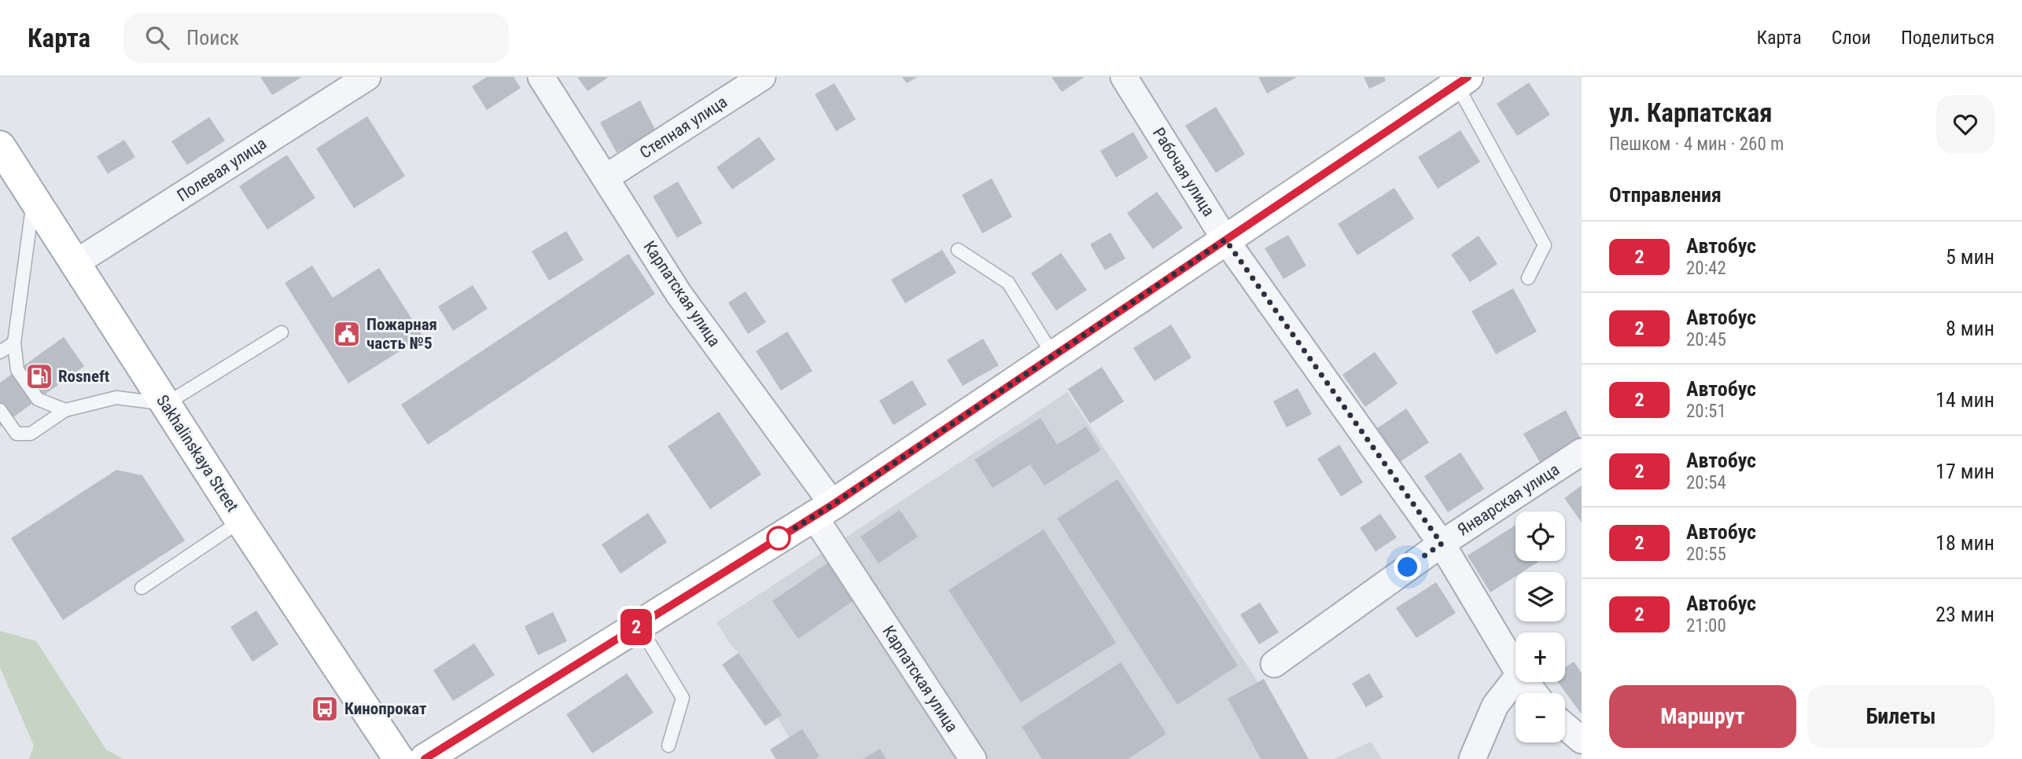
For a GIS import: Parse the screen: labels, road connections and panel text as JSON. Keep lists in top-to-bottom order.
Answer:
{
  "streets": {
    "street": [
      "Степная улица",
      "Полевая улица",
      "Рабочая улица",
      "Карпатская улица",
      "Sakhalinskaya Street",
      "Январская улица"
    ]
  },
  "crossings": [
    ["Степная улица", "Карпатская улица"],
    ["Полевая улица", "Sakhalinskaya Street"],
    ["Рабочая улица", "Январская улица"]
  ],
  "places": {
    "public building": ["Пожарная часть №5"],
    "fuel station": ["Rosneft"],
    "bus stop": ["Кинопрокат"]
  },
  "lines": ["bus line 2"],
  "page": {
    "header": "Карта",
    "search": "Поиск",
    "nav": ["Карта", "Слои", "Поделиться"],
    "on_map": "2",
    "heading": [
      ["ул. Карпатская", "Пешком · 4 мин · 260 m"],
      "Отправления"
    ],
    "list": [
      {
        "mark": "2",
        "name": "Автобус",
        "note": "20:42",
        "value": "5 мин"
      },
      {
        "mark": "2",
        "name": "Автобус",
        "note": "20:45",
        "value": "8 мин"
      },
      {
        "mark": "2",
        "name": "Автобус",
        "note": "20:51",
        "value": "14 мин"
      },
      {
        "mark": "2",
        "name": "Автобус",
        "note": "20:54",
        "value": "17 мин"
      },
      {
        "mark": "2",
        "name": "Автобус",
        "note": "20:55",
        "value": "18 мин"
      },
      {
        "mark": "2",
        "name": "Автобус",
        "note": "21:00",
        "value": "23 мин"
      }
    ],
    "map_buttons": ["+", "−"],
    "buttons": ["Маршрут", "Билеты"]
  }
}
